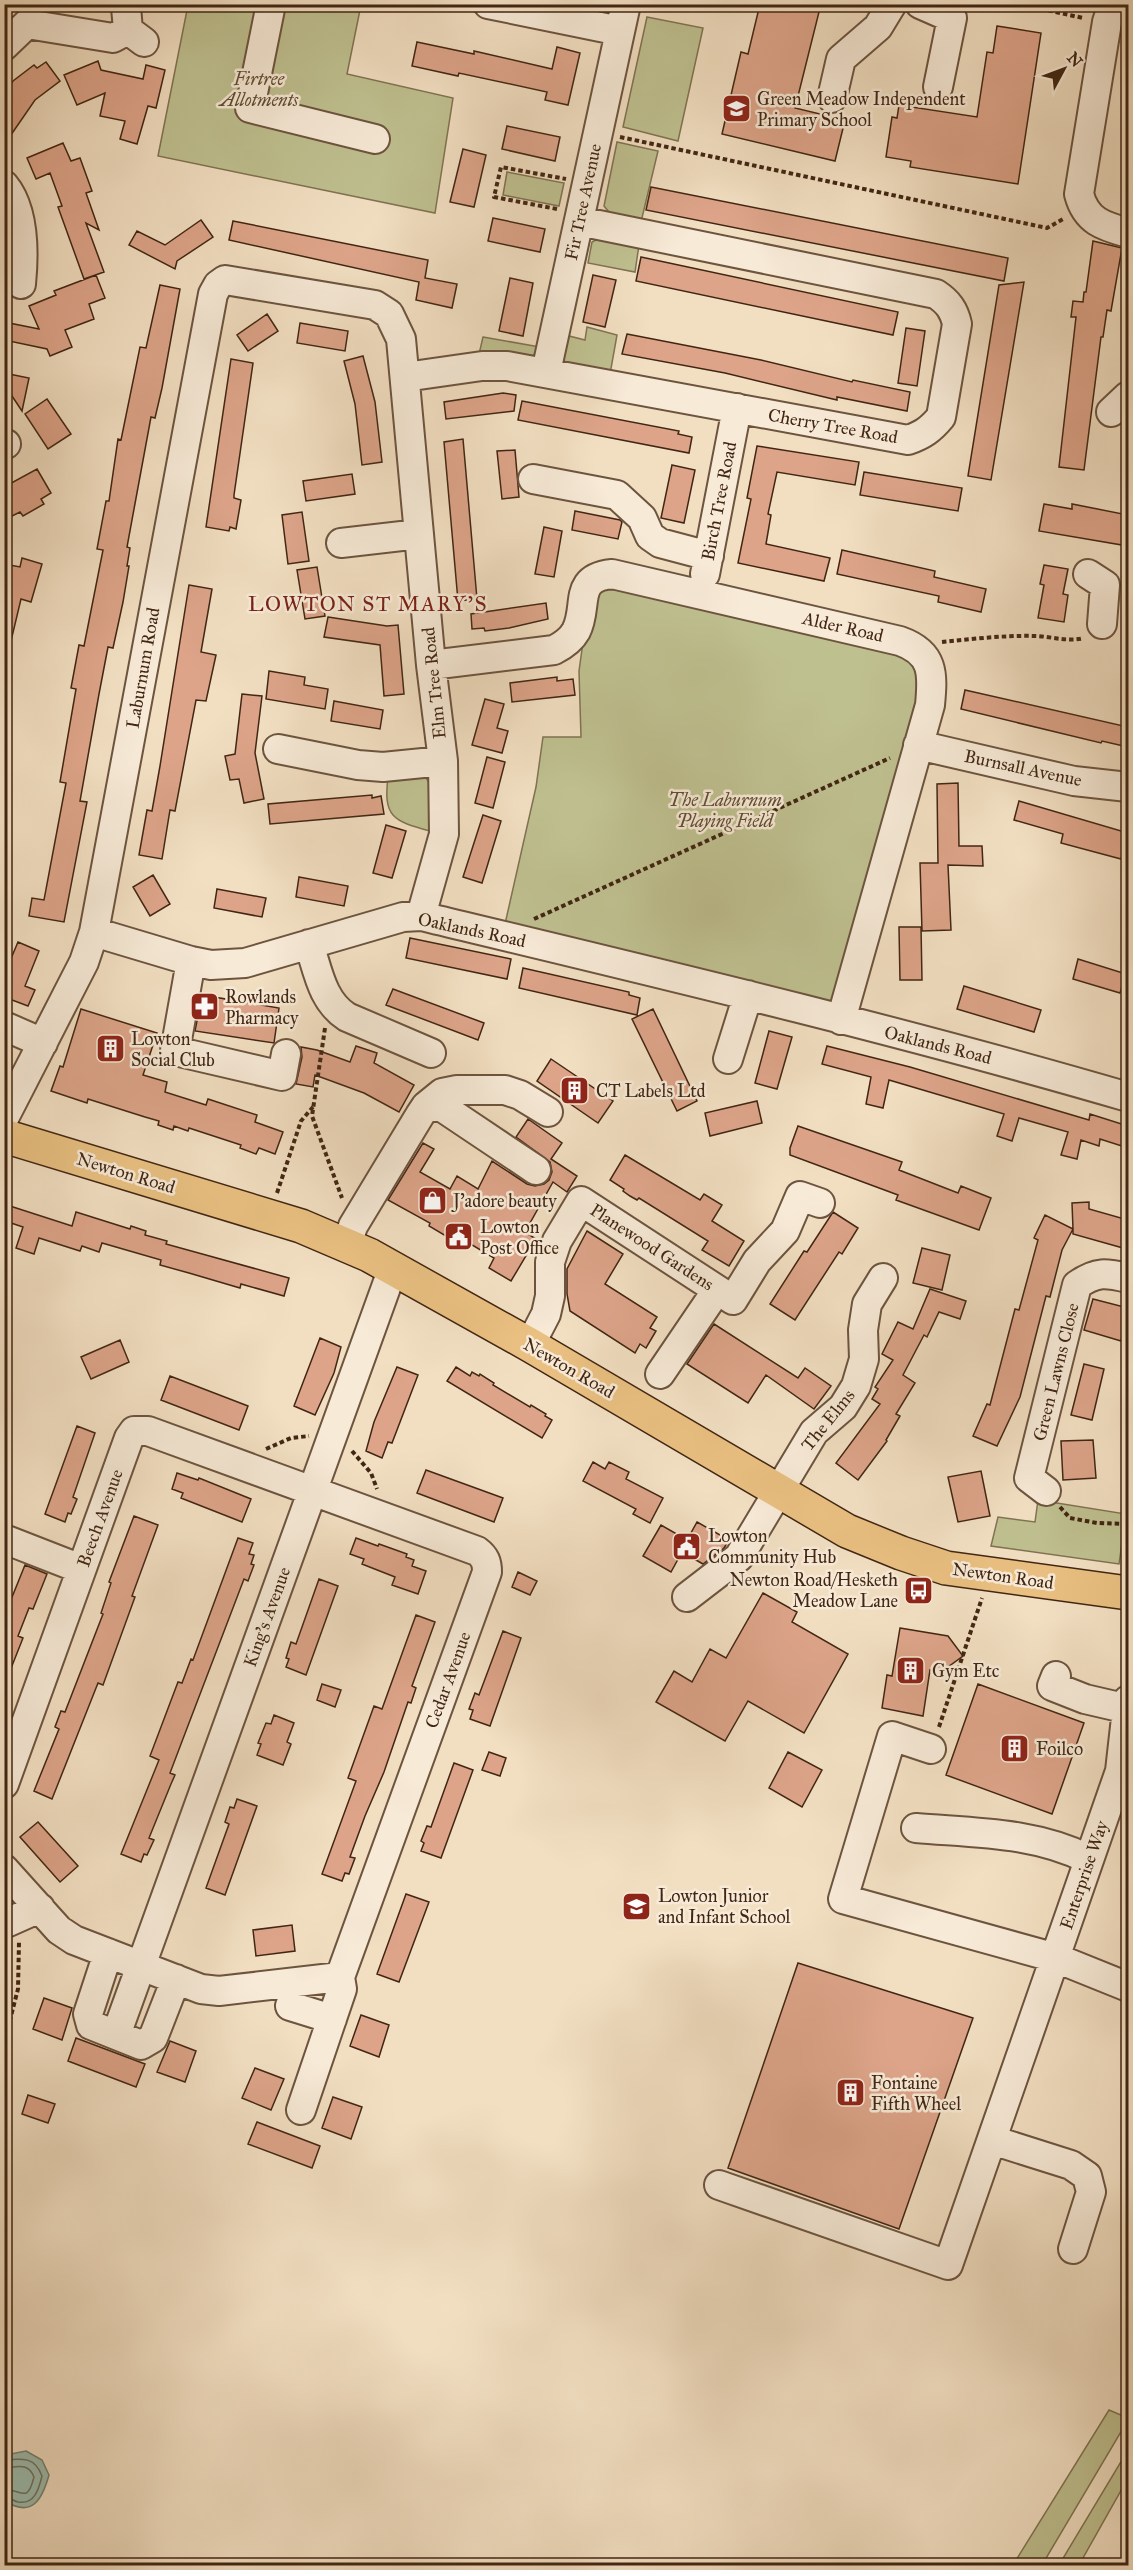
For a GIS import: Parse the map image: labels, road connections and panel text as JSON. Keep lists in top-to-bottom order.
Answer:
{
  "streets": {
    "main road": ["Newton Road"],
    "street": [
      "Fir Tree Avenue",
      "Cherry Tree Road",
      "Birch Tree Road",
      "Alder Road",
      "Laburnum Road",
      "Elm Tree Road",
      "Burnsall Avenue",
      "Oaklands Road",
      "Planewood Gardens",
      "Green Lawns Close",
      "The Elms",
      "Beech Avenue",
      "King's Avenue",
      "Cedar Avenue",
      "Enterprise Way"
    ]
  },
  "crossings": [
    ["Fir Tree Avenue", "Cherry Tree Road"],
    ["Cherry Tree Road", "Birch Tree Road"],
    ["Cherry Tree Road", "Elm Tree Road"],
    ["Birch Tree Road", "Alder Road"],
    ["Alder Road", "Elm Tree Road"],
    ["Laburnum Road", "Elm Tree Road"],
    ["Laburnum Road", "Oaklands Road"],
    ["Elm Tree Road", "Oaklands Road"],
    ["Newton Road", "Planewood Gardens"],
    ["Newton Road", "The Elms"],
    ["Newton Road", "King's Avenue"],
    ["Beech Avenue", "King's Avenue"],
    ["Beech Avenue", "Cedar Avenue"],
    ["King's Avenue", "Cedar Avenue"]
  ],
  "districts": ["LOWTON ST MARY'S"],
  "parks": ["Firtree Allotments", "The Laburnum Playing Field"],
  "places": {
    "school or university": ["Green Meadow Independent Primary School", "Lowton Junior and Infant School"],
    "pharmacy": ["Rowlands Pharmacy"],
    "building": [
      "Lowton Social Club",
      "CT Labels Ltd",
      "Gym Etc",
      "Foilco",
      "Fontaine Fifth Wheel"
    ],
    "shop": ["J'adore beauty"],
    "public building": ["Lowton Post Office", "Lowton Community Hub"],
    "bus stop": ["Newton Road/Hesketh Meadow Lane"]
  },
  "north": "top right"
}
